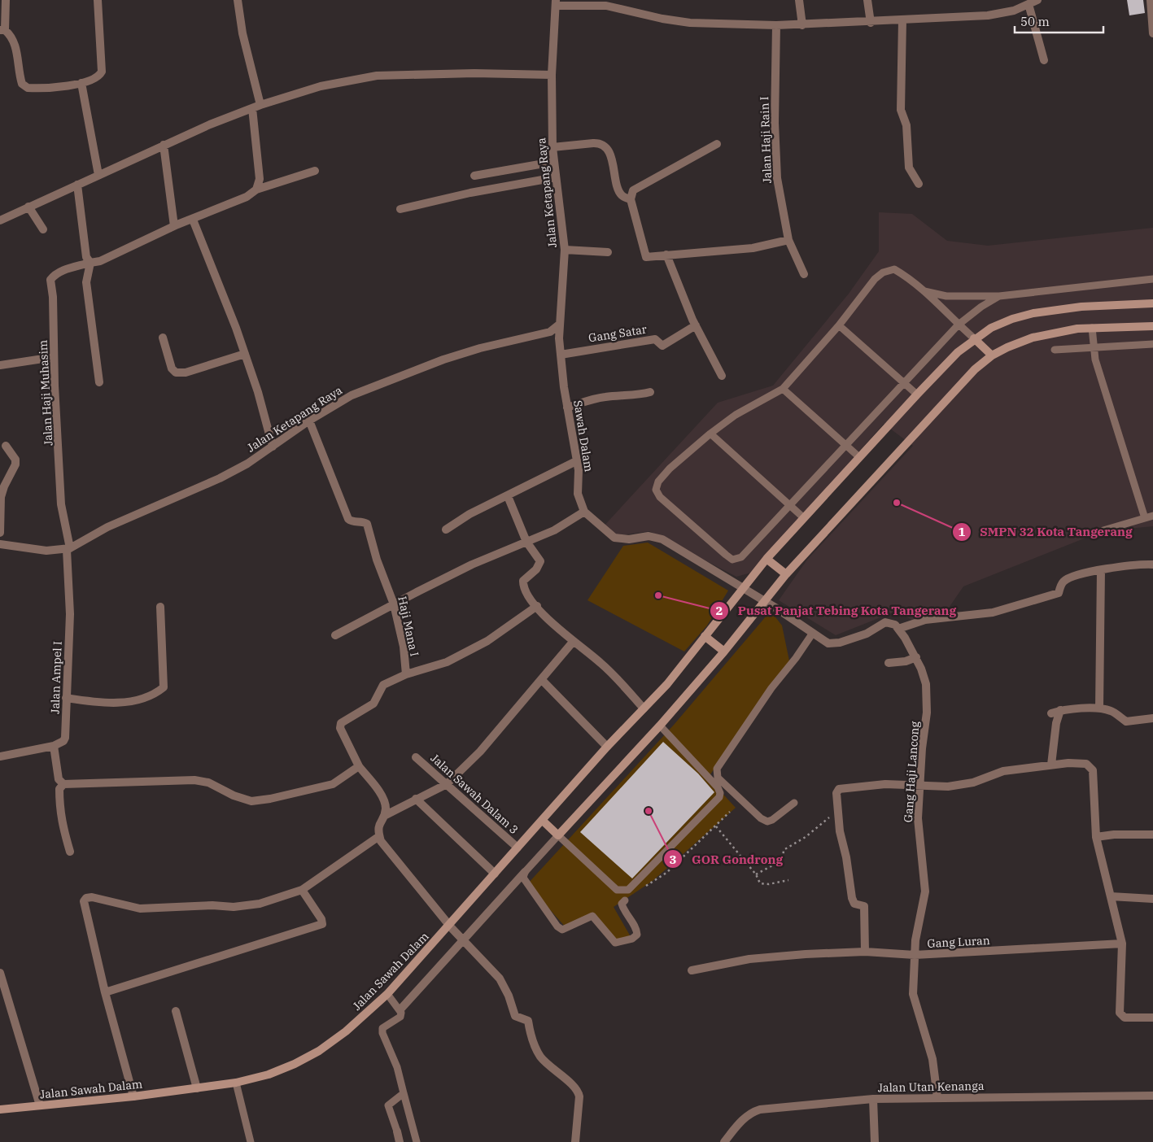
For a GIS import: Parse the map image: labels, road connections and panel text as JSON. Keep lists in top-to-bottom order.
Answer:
{
  "streets": {
    "street": [
      "Jalan Haji Rain I",
      "Jalan Ketapang Raya",
      "Gang Satar",
      "Jalan Haji Muhasim",
      "Sawah Dalam",
      "Haji Mana I",
      "Jalan Ampel I",
      "Gang Haji Lancong",
      "Jalan Sawah Dalam 3",
      "Gang Luran",
      "Jalan Sawah Dalam",
      "Jalan Utan Kenanga"
    ]
  },
  "crossings": [
    ["Jalan Haji Rain I", "Jalan Ketapang Raya"],
    ["Jalan Ketapang Raya", "Jalan Haji Muhasim"],
    ["Jalan Ketapang Raya", "Sawah Dalam"],
    ["Jalan Ketapang Raya", "Haji Mana I"],
    ["Jalan Ketapang Raya", "Jalan Ampel I"],
    ["Gang Satar", "Sawah Dalam"],
    ["Jalan Haji Muhasim", "Jalan Ampel I"],
    ["Gang Haji Lancong", "Gang Luran"],
    ["Gang Haji Lancong", "Jalan Utan Kenanga"],
    ["Jalan Sawah Dalam 3", "Jalan Sawah Dalam"]
  ],
  "places": ["SMPN 32 Kota Tangerang", "Pusat Panjat Tebing Kota Tangerang", "GOR Gondrong"],
  "scale_bar": "50 m"
}
